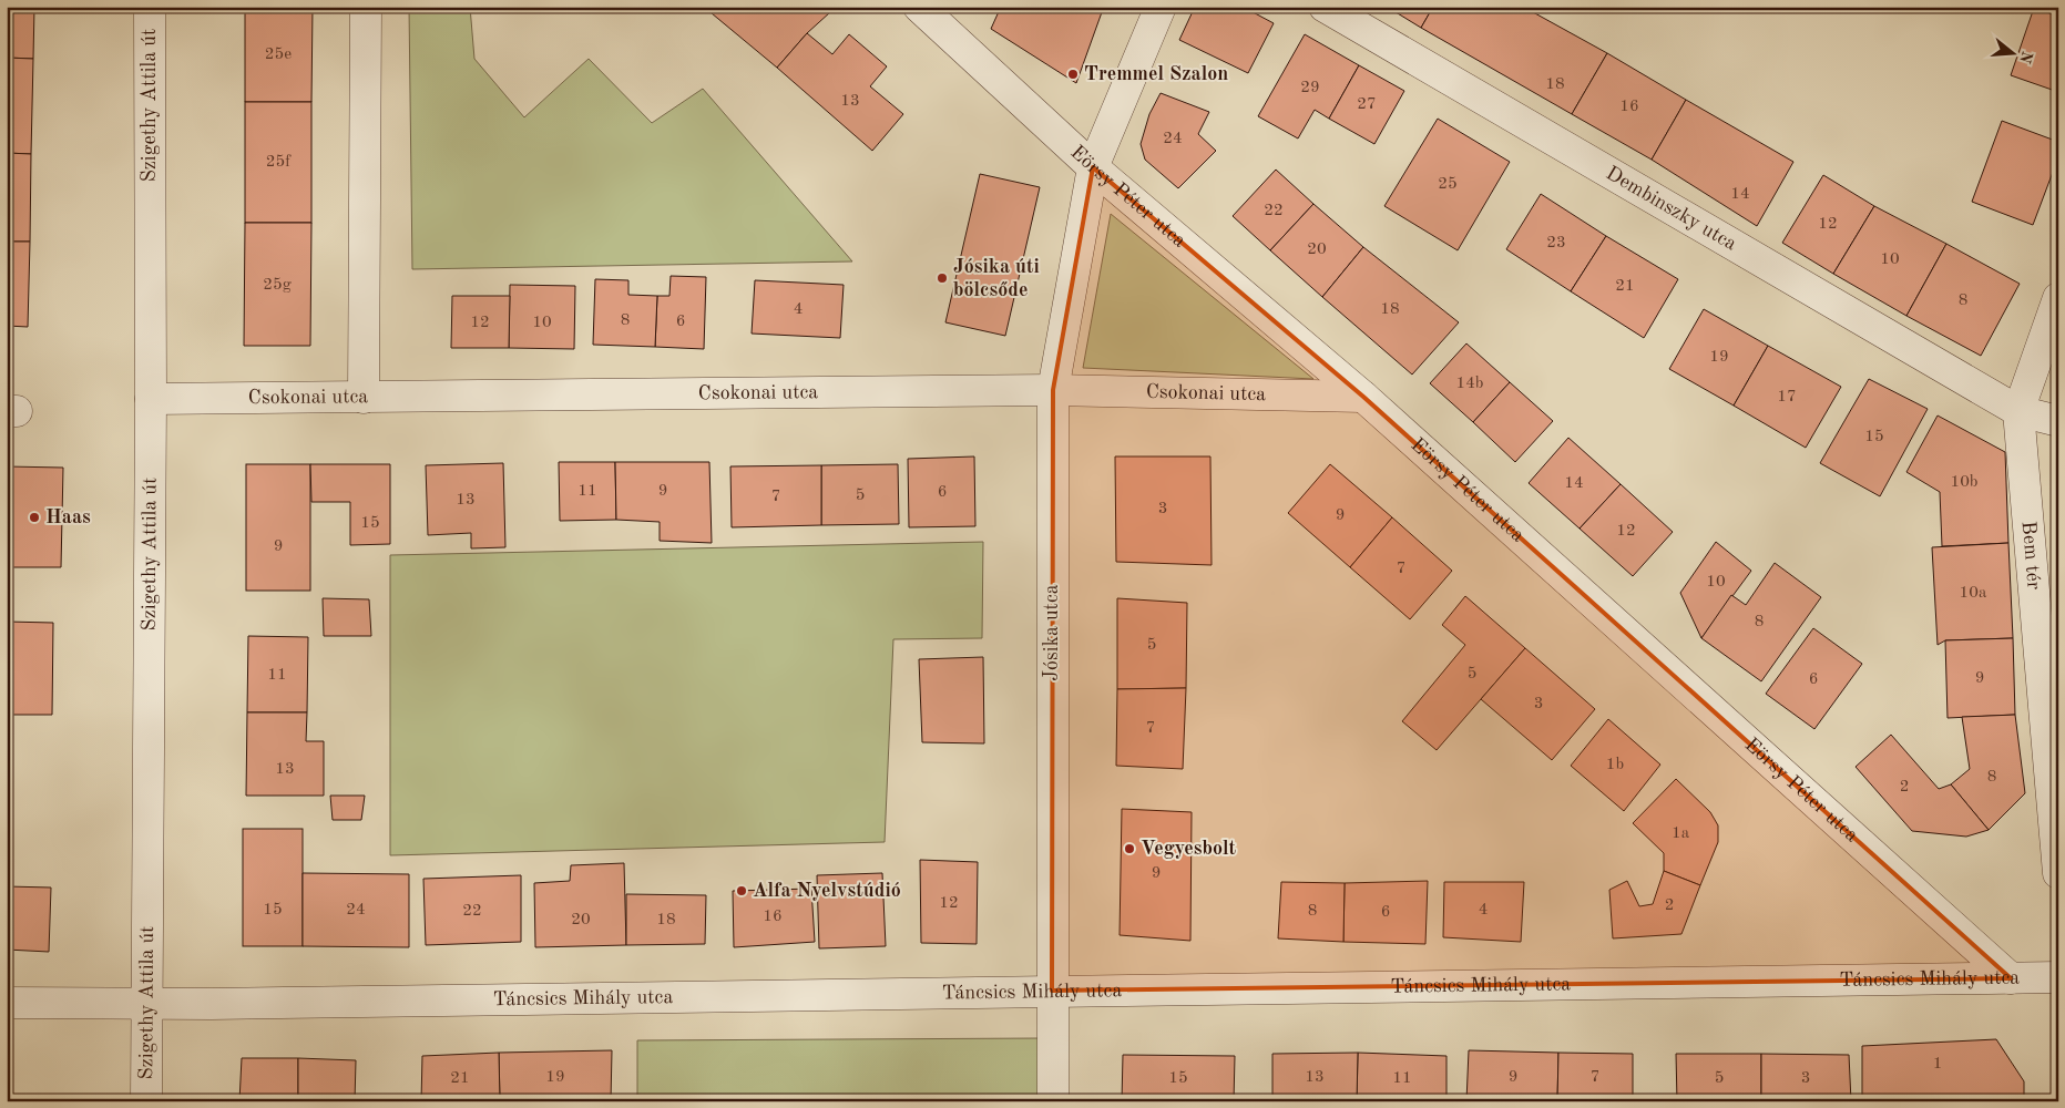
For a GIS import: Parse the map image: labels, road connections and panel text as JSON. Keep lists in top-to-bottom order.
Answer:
{
  "streets": {
    "street": [
      "Szigethy Attila út",
      "Eörsy Péter utca",
      "Dembinszky utca",
      "Csokonai utca",
      "Bem tér",
      "Jósika utca",
      "Táncsics Mihály utca"
    ]
  },
  "crossings": [
    ["Szigethy Attila út", "Csokonai utca"],
    ["Szigethy Attila út", "Táncsics Mihály utca"],
    ["Eörsy Péter utca", "Csokonai utca"],
    ["Eörsy Péter utca", "Jósika utca"],
    ["Eörsy Péter utca", "Táncsics Mihály utca"],
    ["Dembinszky utca", "Bem tér"],
    ["Csokonai utca", "Jósika utca"],
    ["Jósika utca", "Táncsics Mihály utca"]
  ],
  "places": [
    "Tremmel Szalon",
    "Jósika úti bölcsőde",
    "Haas",
    "Vegyesbolt",
    "Alfa Nyelvstúdió"
  ],
  "house_numbers": [
    "25e",
    "18",
    "29",
    "13",
    "27",
    "16",
    "24",
    "25f",
    "25",
    "14",
    "22",
    "12",
    "23",
    "20",
    "10",
    "25g",
    "21",
    "8",
    "4",
    "18",
    "8",
    "6",
    "12",
    "10",
    "19",
    "14b",
    "17",
    "15",
    "10b",
    "14",
    "11",
    "9",
    "6",
    "5",
    "7",
    "13",
    "3",
    "9",
    "15",
    "12",
    "9",
    "7",
    "10",
    "10a",
    "8",
    "5",
    "5",
    "11",
    "9",
    "6",
    "3",
    "7",
    "1b",
    "13",
    "8",
    "2",
    "1a",
    "9",
    "12",
    "2",
    "15",
    "24",
    "4",
    "22",
    "8",
    "6",
    "16",
    "20",
    "18",
    "1",
    "19",
    "13",
    "9",
    "7",
    "21",
    "15",
    "11",
    "5",
    "3"
  ],
  "north": "right"
}
